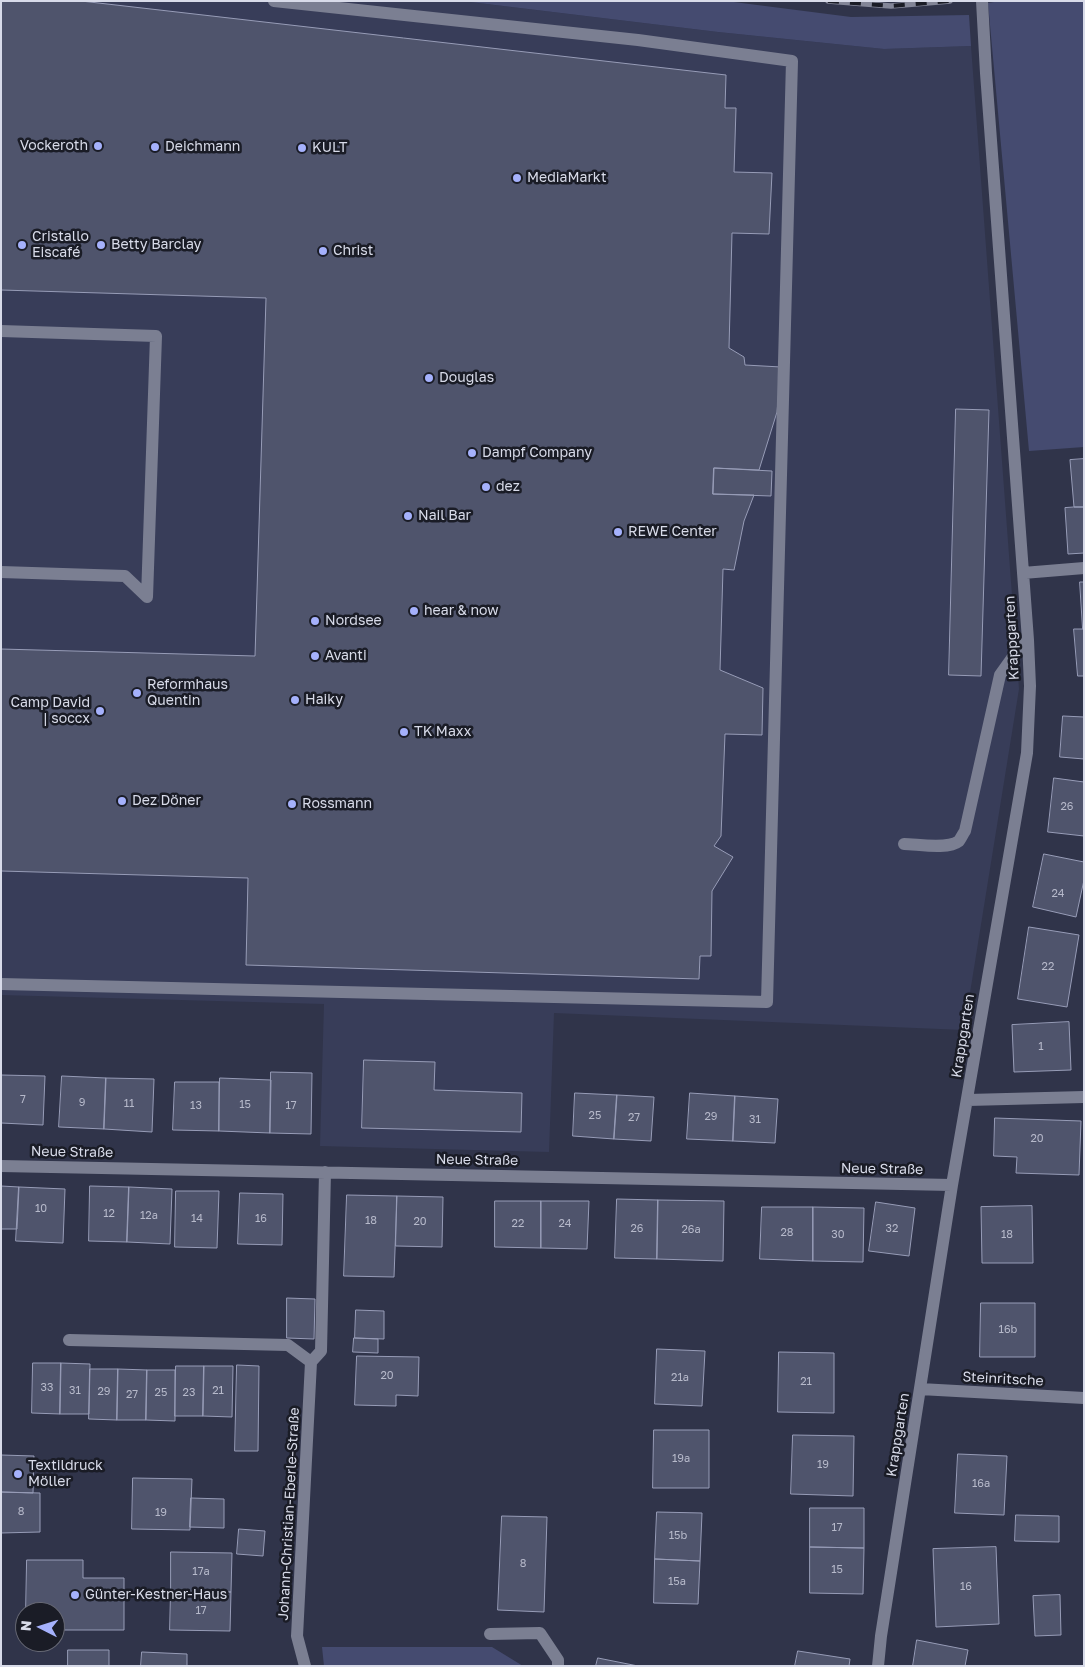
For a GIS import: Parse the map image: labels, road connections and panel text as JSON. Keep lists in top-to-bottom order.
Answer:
{
  "streets": {
    "street": [
      "Krappgarten",
      "Neue Straße",
      "Steinritsche",
      "Johann-Christian-Eberle-Straße"
    ]
  },
  "crossings": [
    ["Krappgarten", "Neue Straße"],
    ["Krappgarten", "Steinritsche"]
  ],
  "places": [
    "Vockeroth",
    "Deichmann",
    "KULT",
    "MediaMarkt",
    "Cristallo Eiscafé",
    "Betty Barclay",
    "Christ",
    "Douglas",
    "Dampf Company",
    "dez",
    "Nail Bar",
    "REWE Center",
    "hear & now",
    "Nordsee",
    "Avanti",
    "Reformhaus Quentin",
    "Haiky",
    "Camp David | soccx",
    "TK Maxx",
    "Dez Döner",
    "Rossmann",
    "Textildruck Möller",
    "Günter-Kestner-Haus"
  ],
  "house_numbers": [
    "26",
    "24",
    "22",
    "1",
    "7",
    "9",
    "11",
    "15",
    "13",
    "17",
    "25",
    "29",
    "27",
    "31",
    "20",
    "10",
    "12",
    "12a",
    "14",
    "16",
    "18",
    "20",
    "22",
    "24",
    "26",
    "32",
    "26a",
    "28",
    "30",
    "18",
    "16b",
    "20",
    "21a",
    "21",
    "33",
    "31",
    "21",
    "29",
    "25",
    "23",
    "27",
    "19a",
    "19",
    "16a",
    "8",
    "19",
    "17",
    "15b",
    "8",
    "15",
    "17a",
    "15a",
    "16",
    "17"
  ],
  "north": "left"
}
